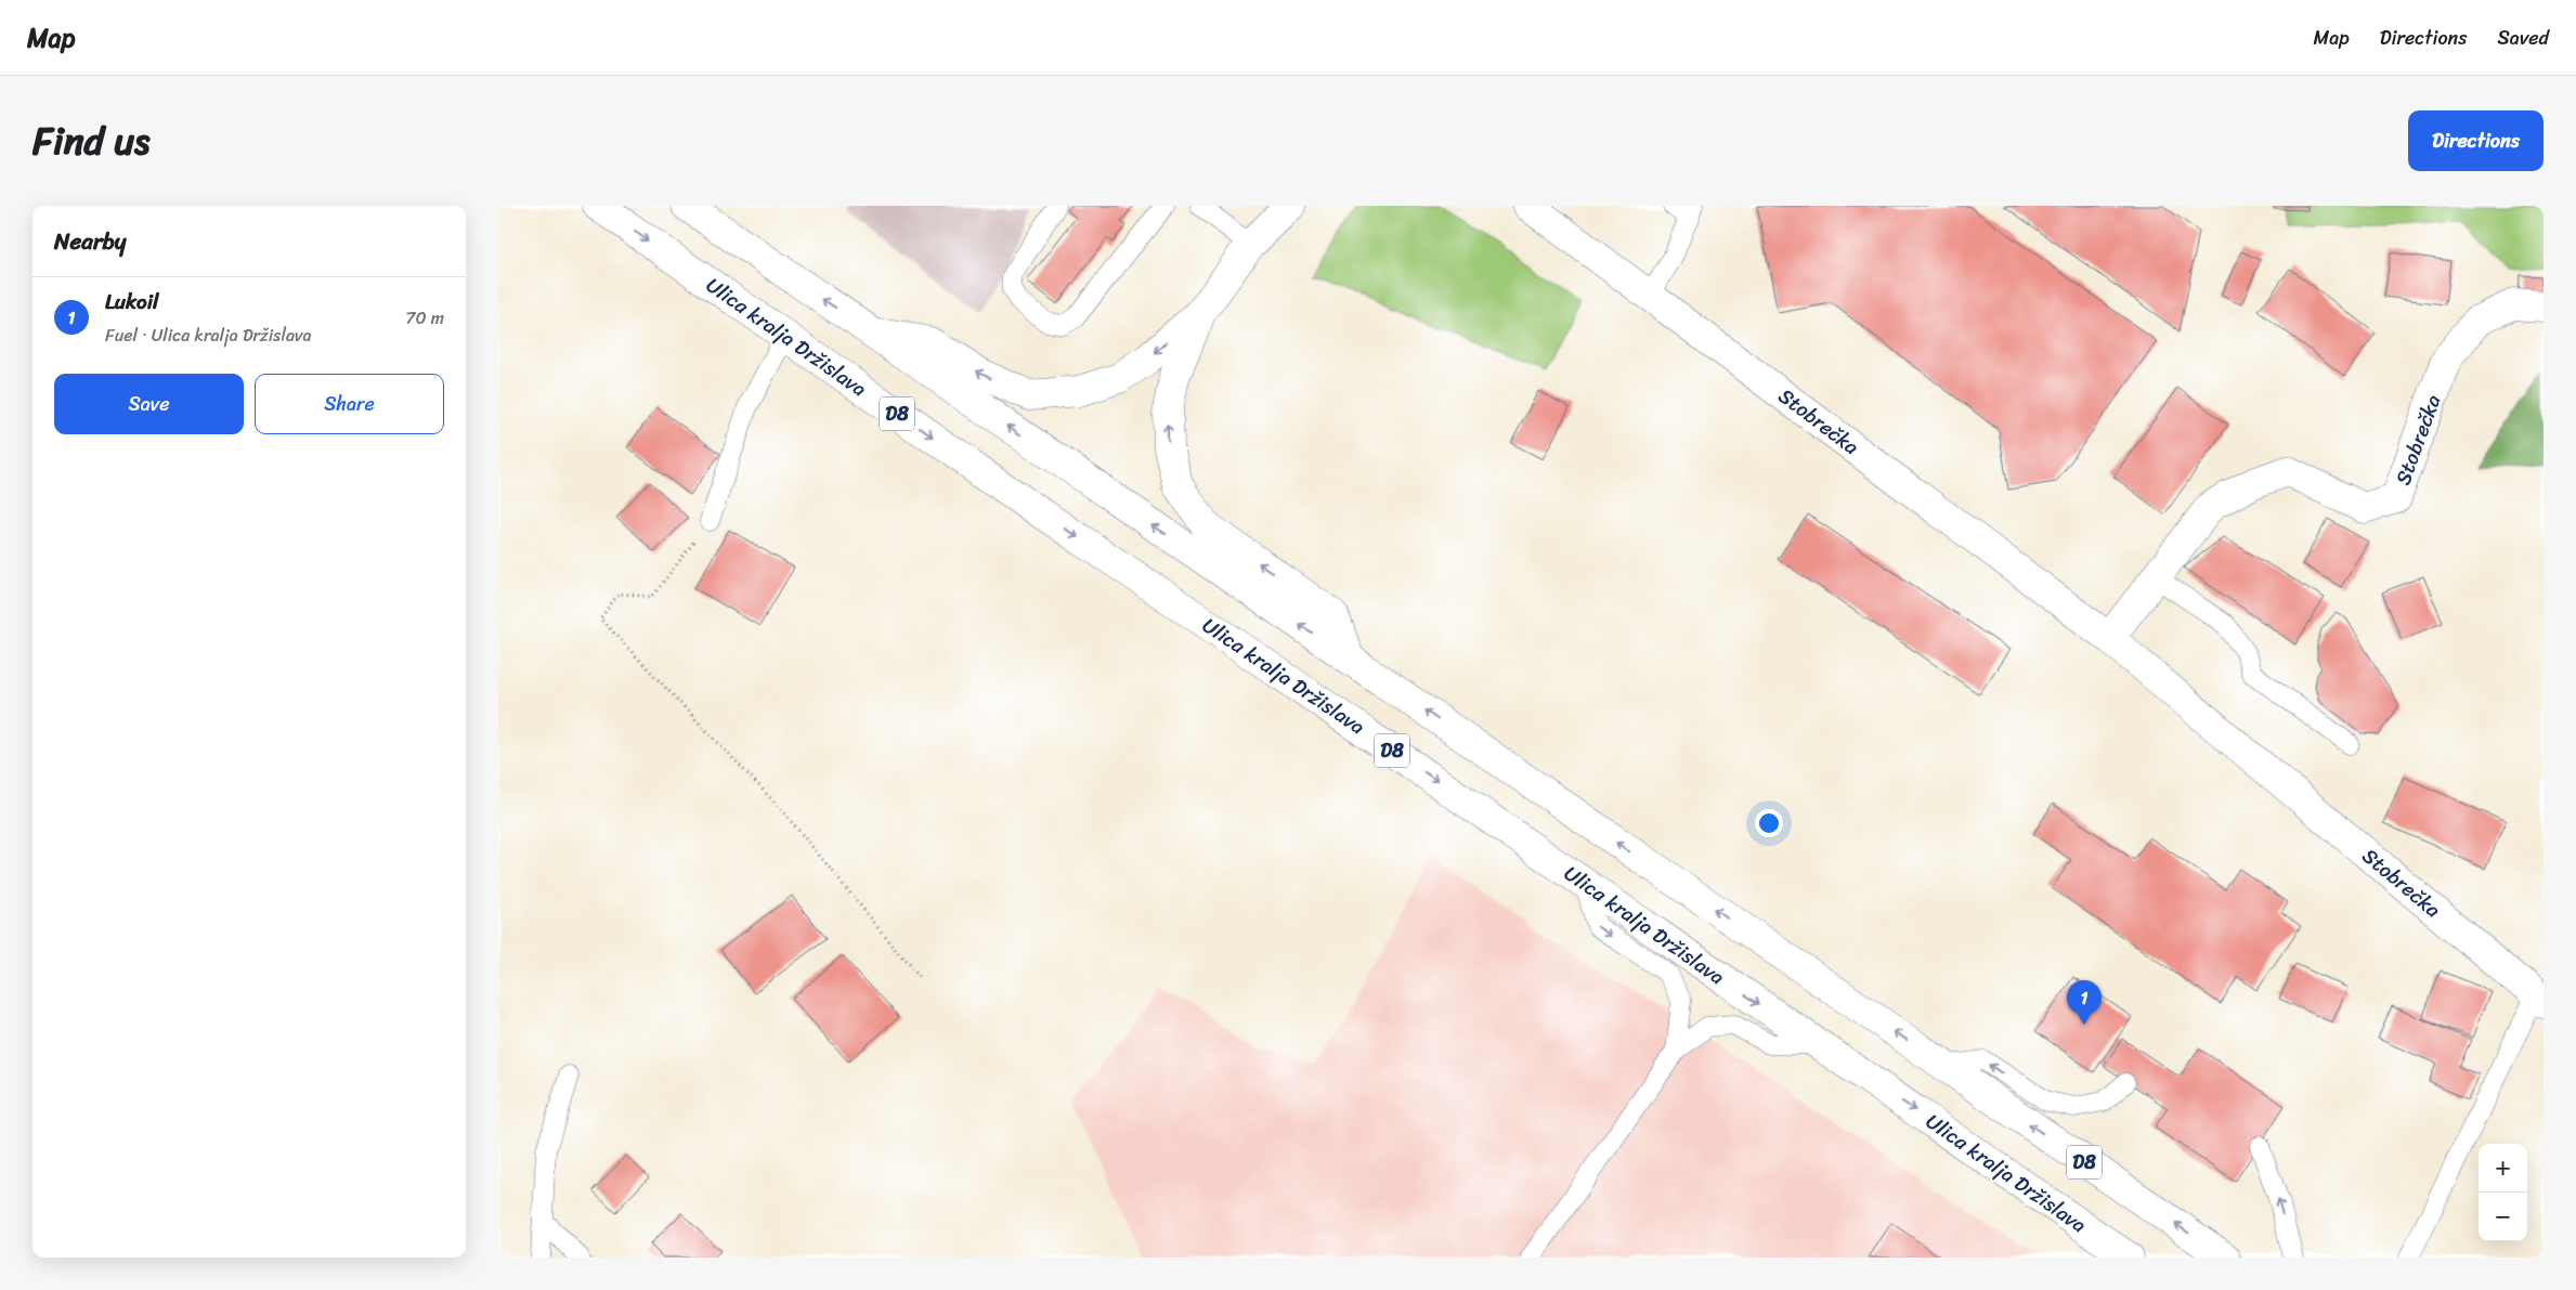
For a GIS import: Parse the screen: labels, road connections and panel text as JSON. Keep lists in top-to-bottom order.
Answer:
{
  "streets": {
    "main road": ["Ulica kralja Držislava", "D8", "Stobrečka"]
  },
  "page": {
    "header": "Map",
    "nav": ["Map", "Directions", "Saved"],
    "title": "Find us",
    "buttons": [
      "Directions",
      ["Save", "Share"]
    ],
    "heading": "Nearby",
    "list": [
      {
        "mark": "1",
        "name": "Lukoil",
        "note": "Fuel · Ulica kralja Držislava",
        "value": "70 m"
      }
    ],
    "pins": "1",
    "map_buttons": ["+", "−"]
  }
}
